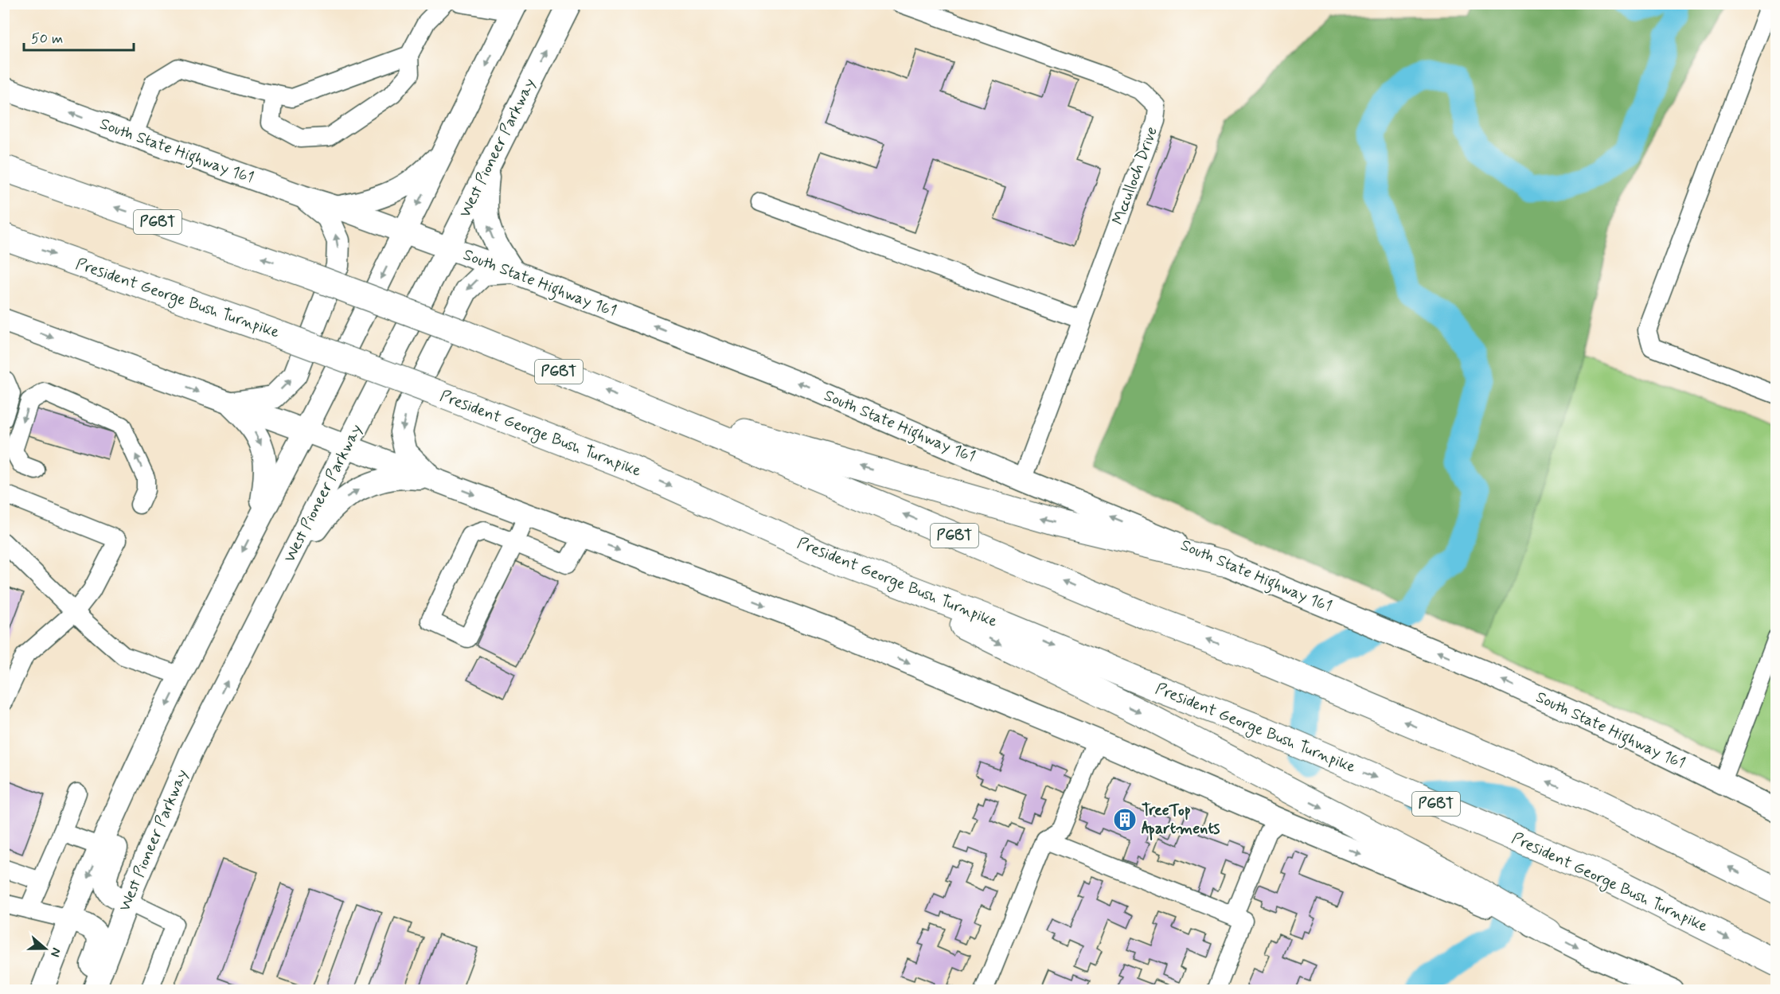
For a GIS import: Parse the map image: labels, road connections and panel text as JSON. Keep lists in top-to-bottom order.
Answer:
{
  "streets": {
    "highway": ["PGBT", "President George Bush Turnpike"],
    "main road": ["West Pioneer Parkway", "South State Highway 161"],
    "street": ["Mcculloch Drive"]
  },
  "crossings": [
    ["West Pioneer Parkway", "South State Highway 161"],
    ["South State Highway 161", "Mcculloch Drive"]
  ],
  "one_way": ["South State Highway 161"],
  "places": {
    "building": ["TreeTop Apartments"]
  },
  "scale_bar": "50 m",
  "north": "right"
}
